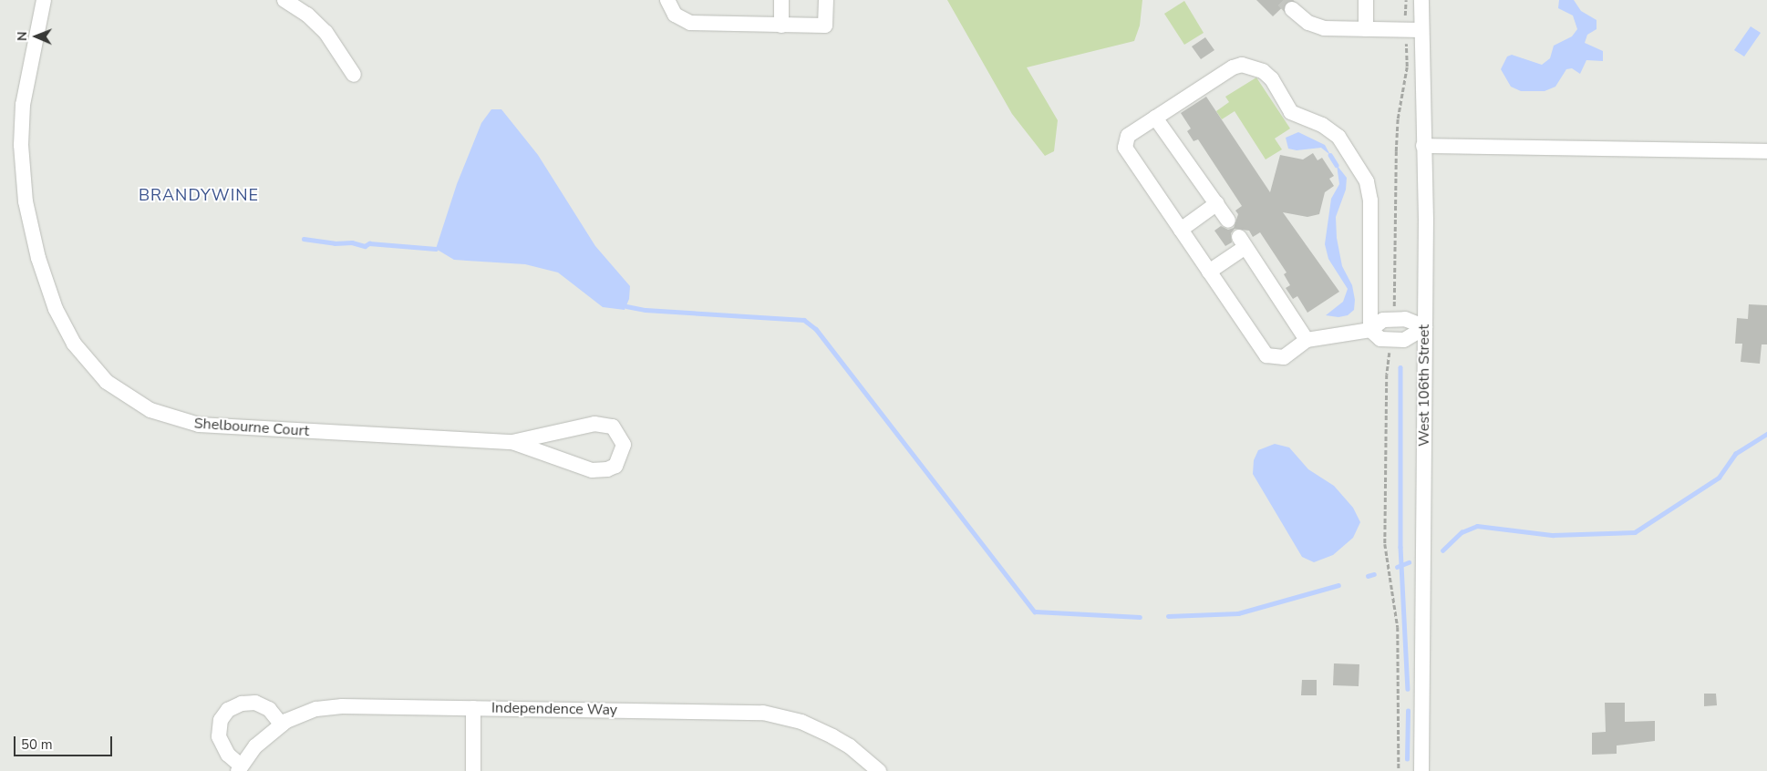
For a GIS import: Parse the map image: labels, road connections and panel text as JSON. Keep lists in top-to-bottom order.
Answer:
{
  "streets": {
    "street": ["West 106th Street", "Shelbourne Court", "Independence Way"]
  },
  "districts": ["BRANDYWINE"],
  "scale_bar": "50 m",
  "north": "left"
}
